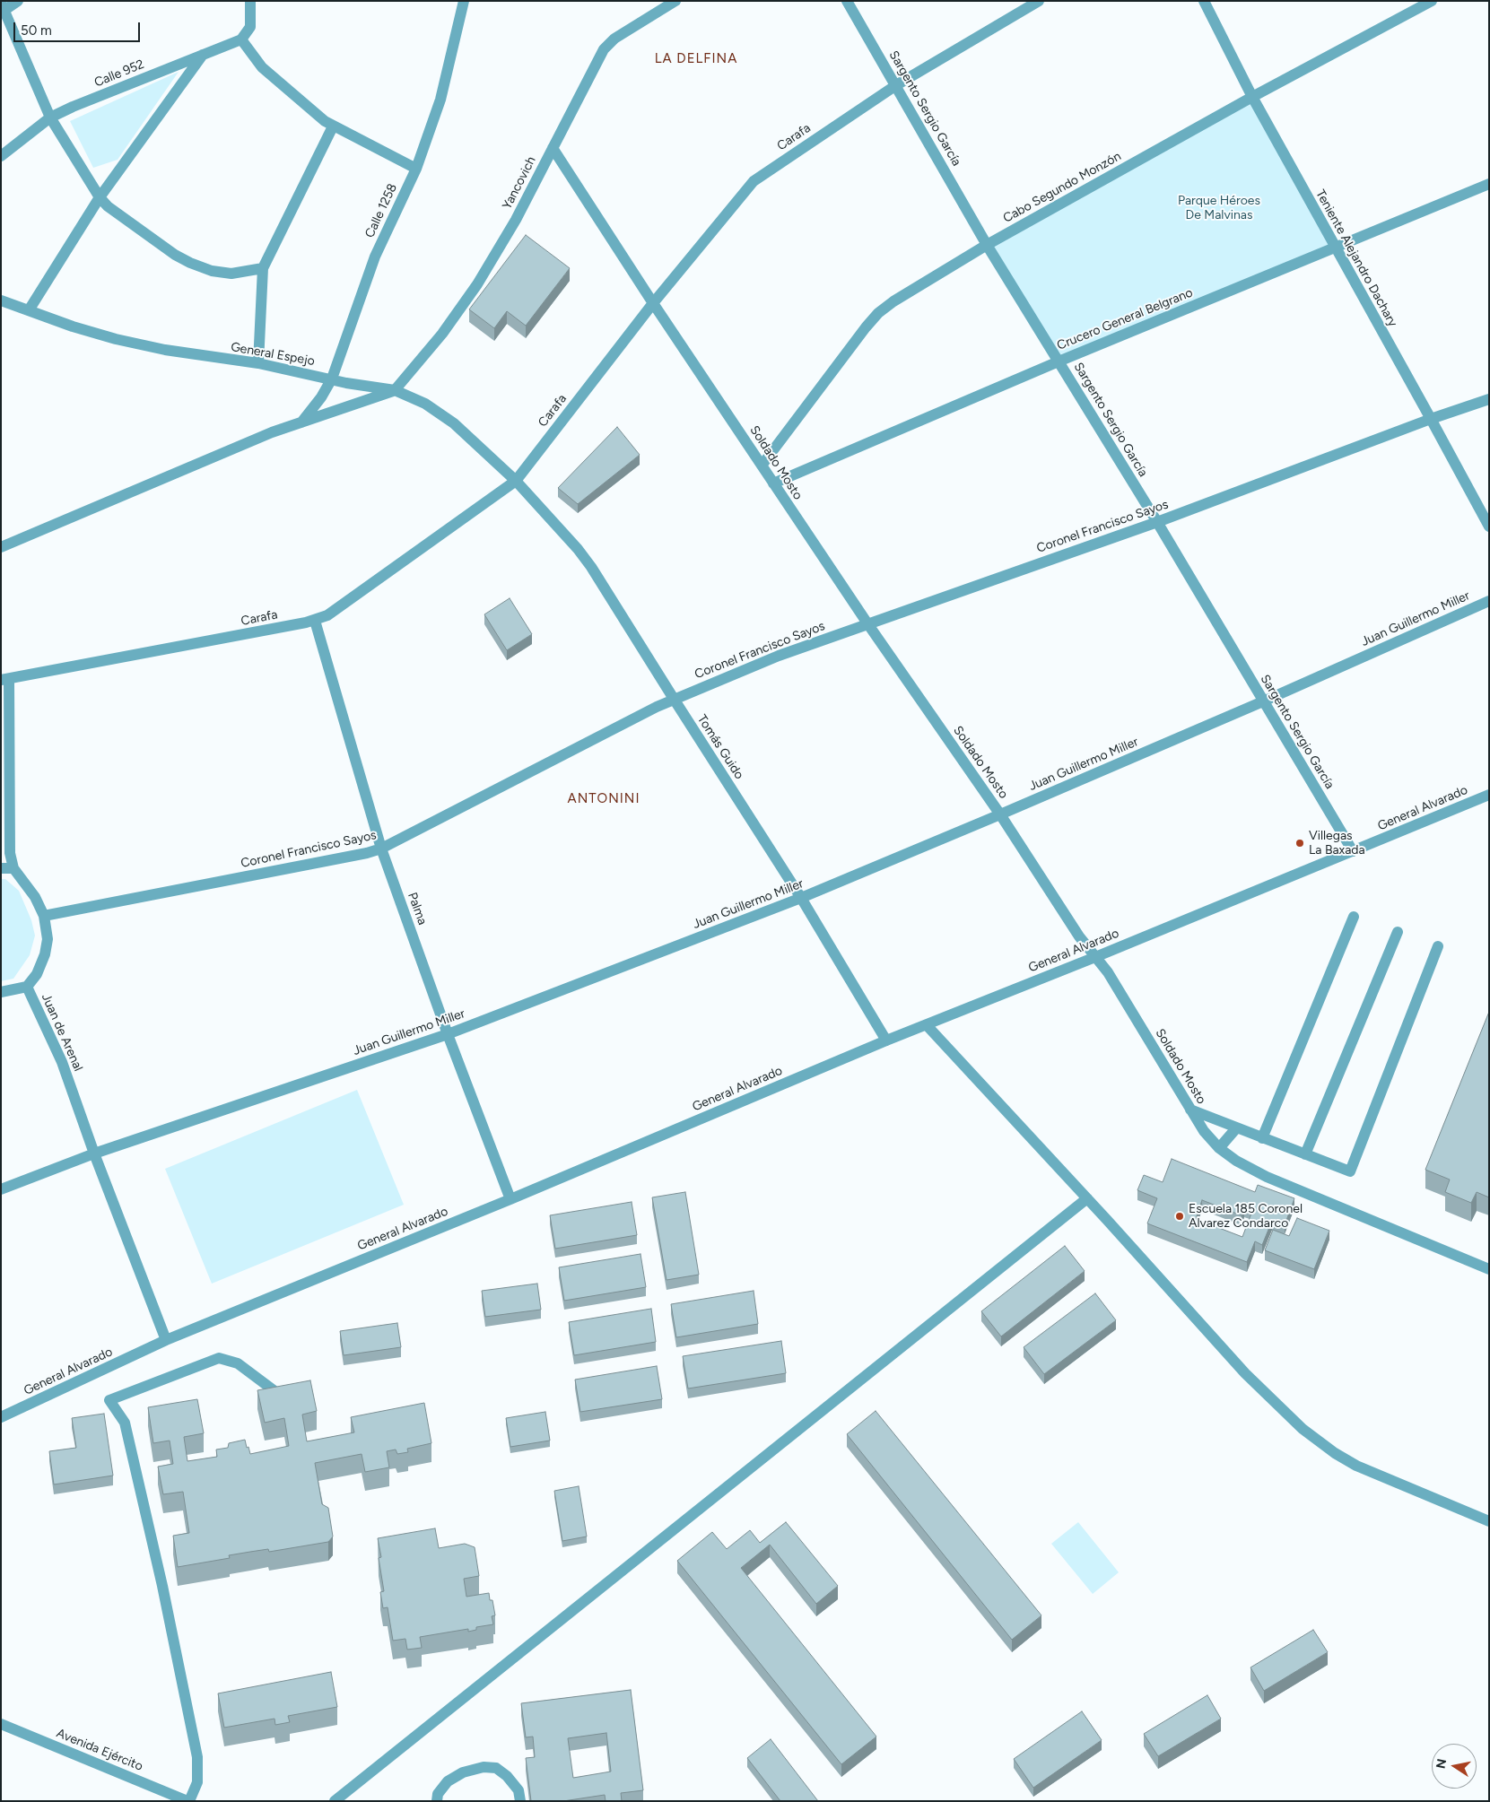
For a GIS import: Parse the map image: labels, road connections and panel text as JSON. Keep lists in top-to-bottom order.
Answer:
{
  "streets": {
    "street": [
      "Calle 952",
      "Sargento Sergio García",
      "Carafa",
      "Yancovich",
      "Cabo Segundo Monzón",
      "Calle 1258",
      "Teniente Alejandro Dachary",
      "Crucero General Belgrano",
      "General Espejo",
      "Soldado Mosto",
      "Coronel Francisco Sayos",
      "Juan Guillermo Miller",
      "Tomás Guido",
      "General Alvarado",
      "Palma",
      "Juan de Arenal",
      "Avenida Ejército"
    ]
  },
  "crossings": [
    ["Sargento Sergio García", "Carafa"],
    ["Sargento Sergio García", "Cabo Segundo Monzón"],
    ["Sargento Sergio García", "Crucero General Belgrano"],
    ["Sargento Sergio García", "Coronel Francisco Sayos"],
    ["Sargento Sergio García", "Juan Guillermo Miller"],
    ["Sargento Sergio García", "General Alvarado"],
    ["Carafa", "General Espejo"],
    ["Carafa", "Soldado Mosto"],
    ["Carafa", "Tomás Guido"],
    ["Carafa", "Palma"],
    ["Carafa", "Juan de Arenal"],
    ["Yancovich", "General Espejo"],
    ["Yancovich", "Soldado Mosto"],
    ["Cabo Segundo Monzón", "Teniente Alejandro Dachary"],
    ["Cabo Segundo Monzón", "Soldado Mosto"],
    ["Calle 1258", "General Espejo"],
    ["Teniente Alejandro Dachary", "Crucero General Belgrano"],
    ["Teniente Alejandro Dachary", "Coronel Francisco Sayos"],
    ["Crucero General Belgrano", "Soldado Mosto"],
    ["General Espejo", "Tomás Guido"],
    ["Soldado Mosto", "Coronel Francisco Sayos"],
    ["Soldado Mosto", "Juan Guillermo Miller"],
    ["Soldado Mosto", "General Alvarado"],
    ["Coronel Francisco Sayos", "Tomás Guido"],
    ["Coronel Francisco Sayos", "Palma"],
    ["Coronel Francisco Sayos", "Juan de Arenal"],
    ["Juan Guillermo Miller", "Tomás Guido"],
    ["Juan Guillermo Miller", "Palma"],
    ["Juan Guillermo Miller", "Juan de Arenal"],
    ["Tomás Guido", "General Alvarado"],
    ["General Alvarado", "Palma"],
    ["General Alvarado", "Juan de Arenal"]
  ],
  "districts": ["LA DELFINA", "ANTONINI"],
  "parks": ["Parque Héroes De Malvinas"],
  "places": ["Villegas La Baxada", "Escuela 185 Coronel Alvarez Condarco"],
  "scale_bar": "50 m",
  "north": "left"
}
